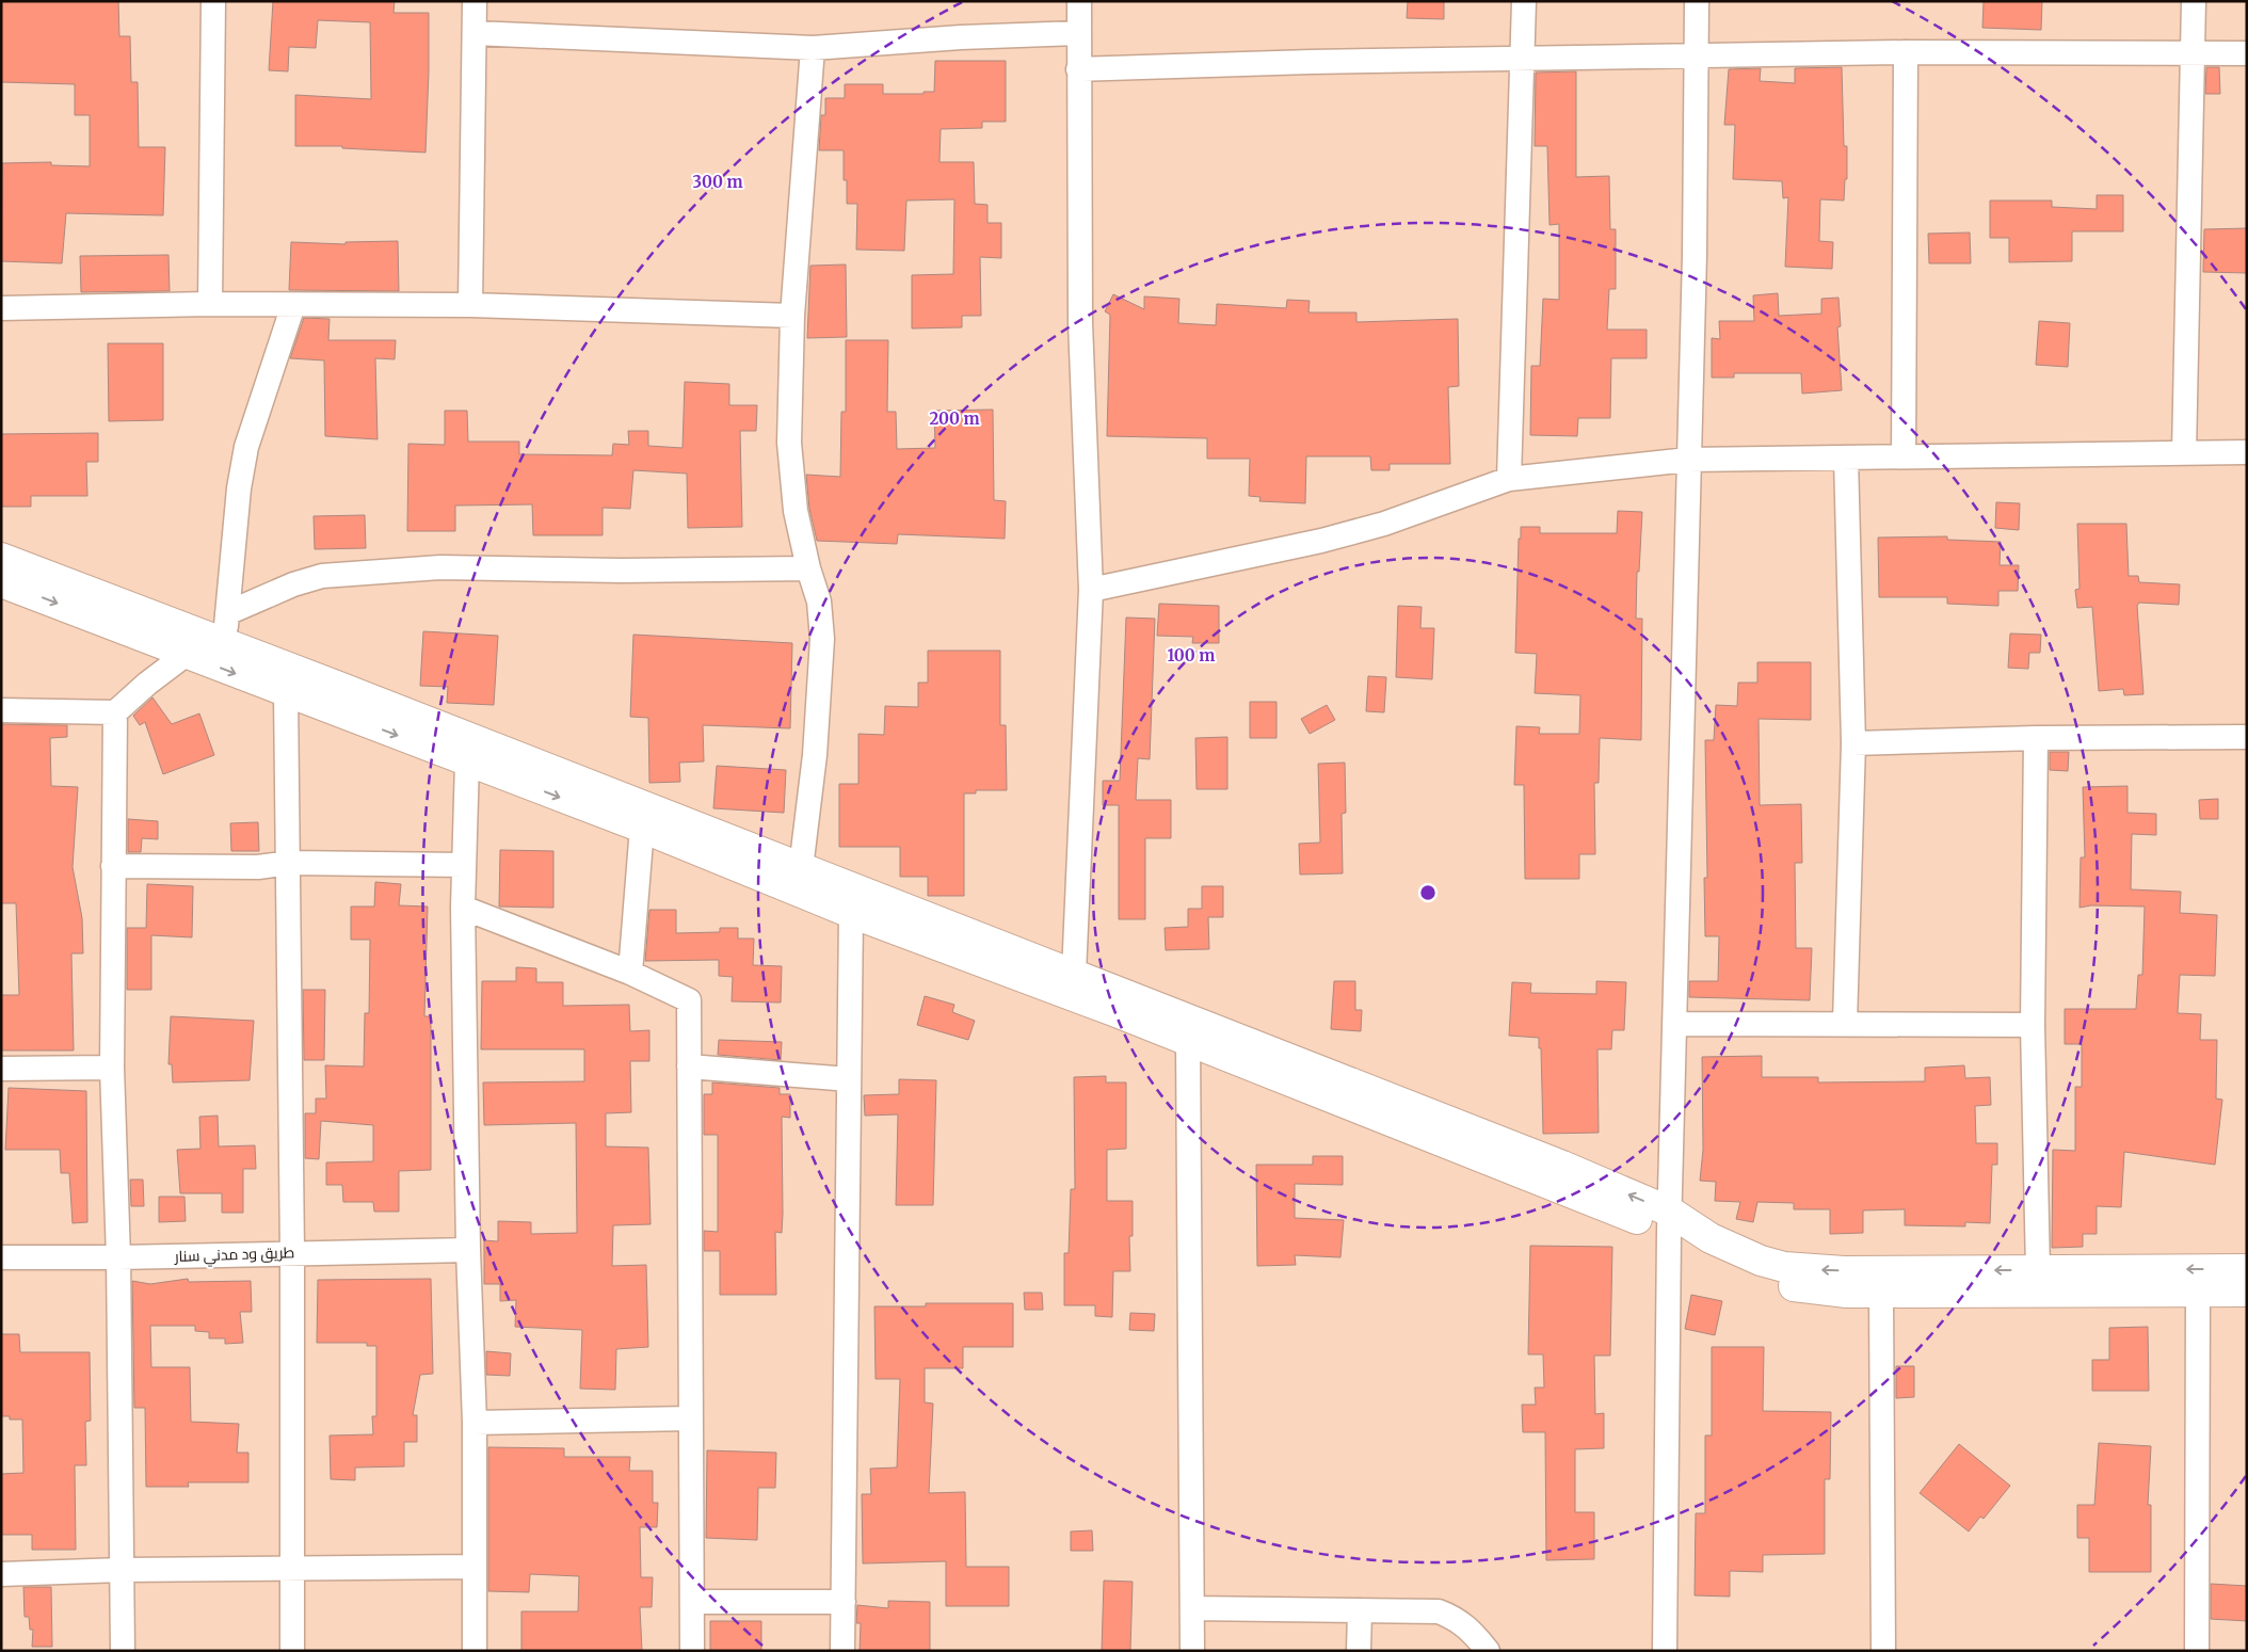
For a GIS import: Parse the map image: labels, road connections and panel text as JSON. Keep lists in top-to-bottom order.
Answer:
{
  "streets": {
    "street": ["طريق ود مدني سنار"]
  },
  "rings": ["300 m", "200 m", "100 m"]
}
